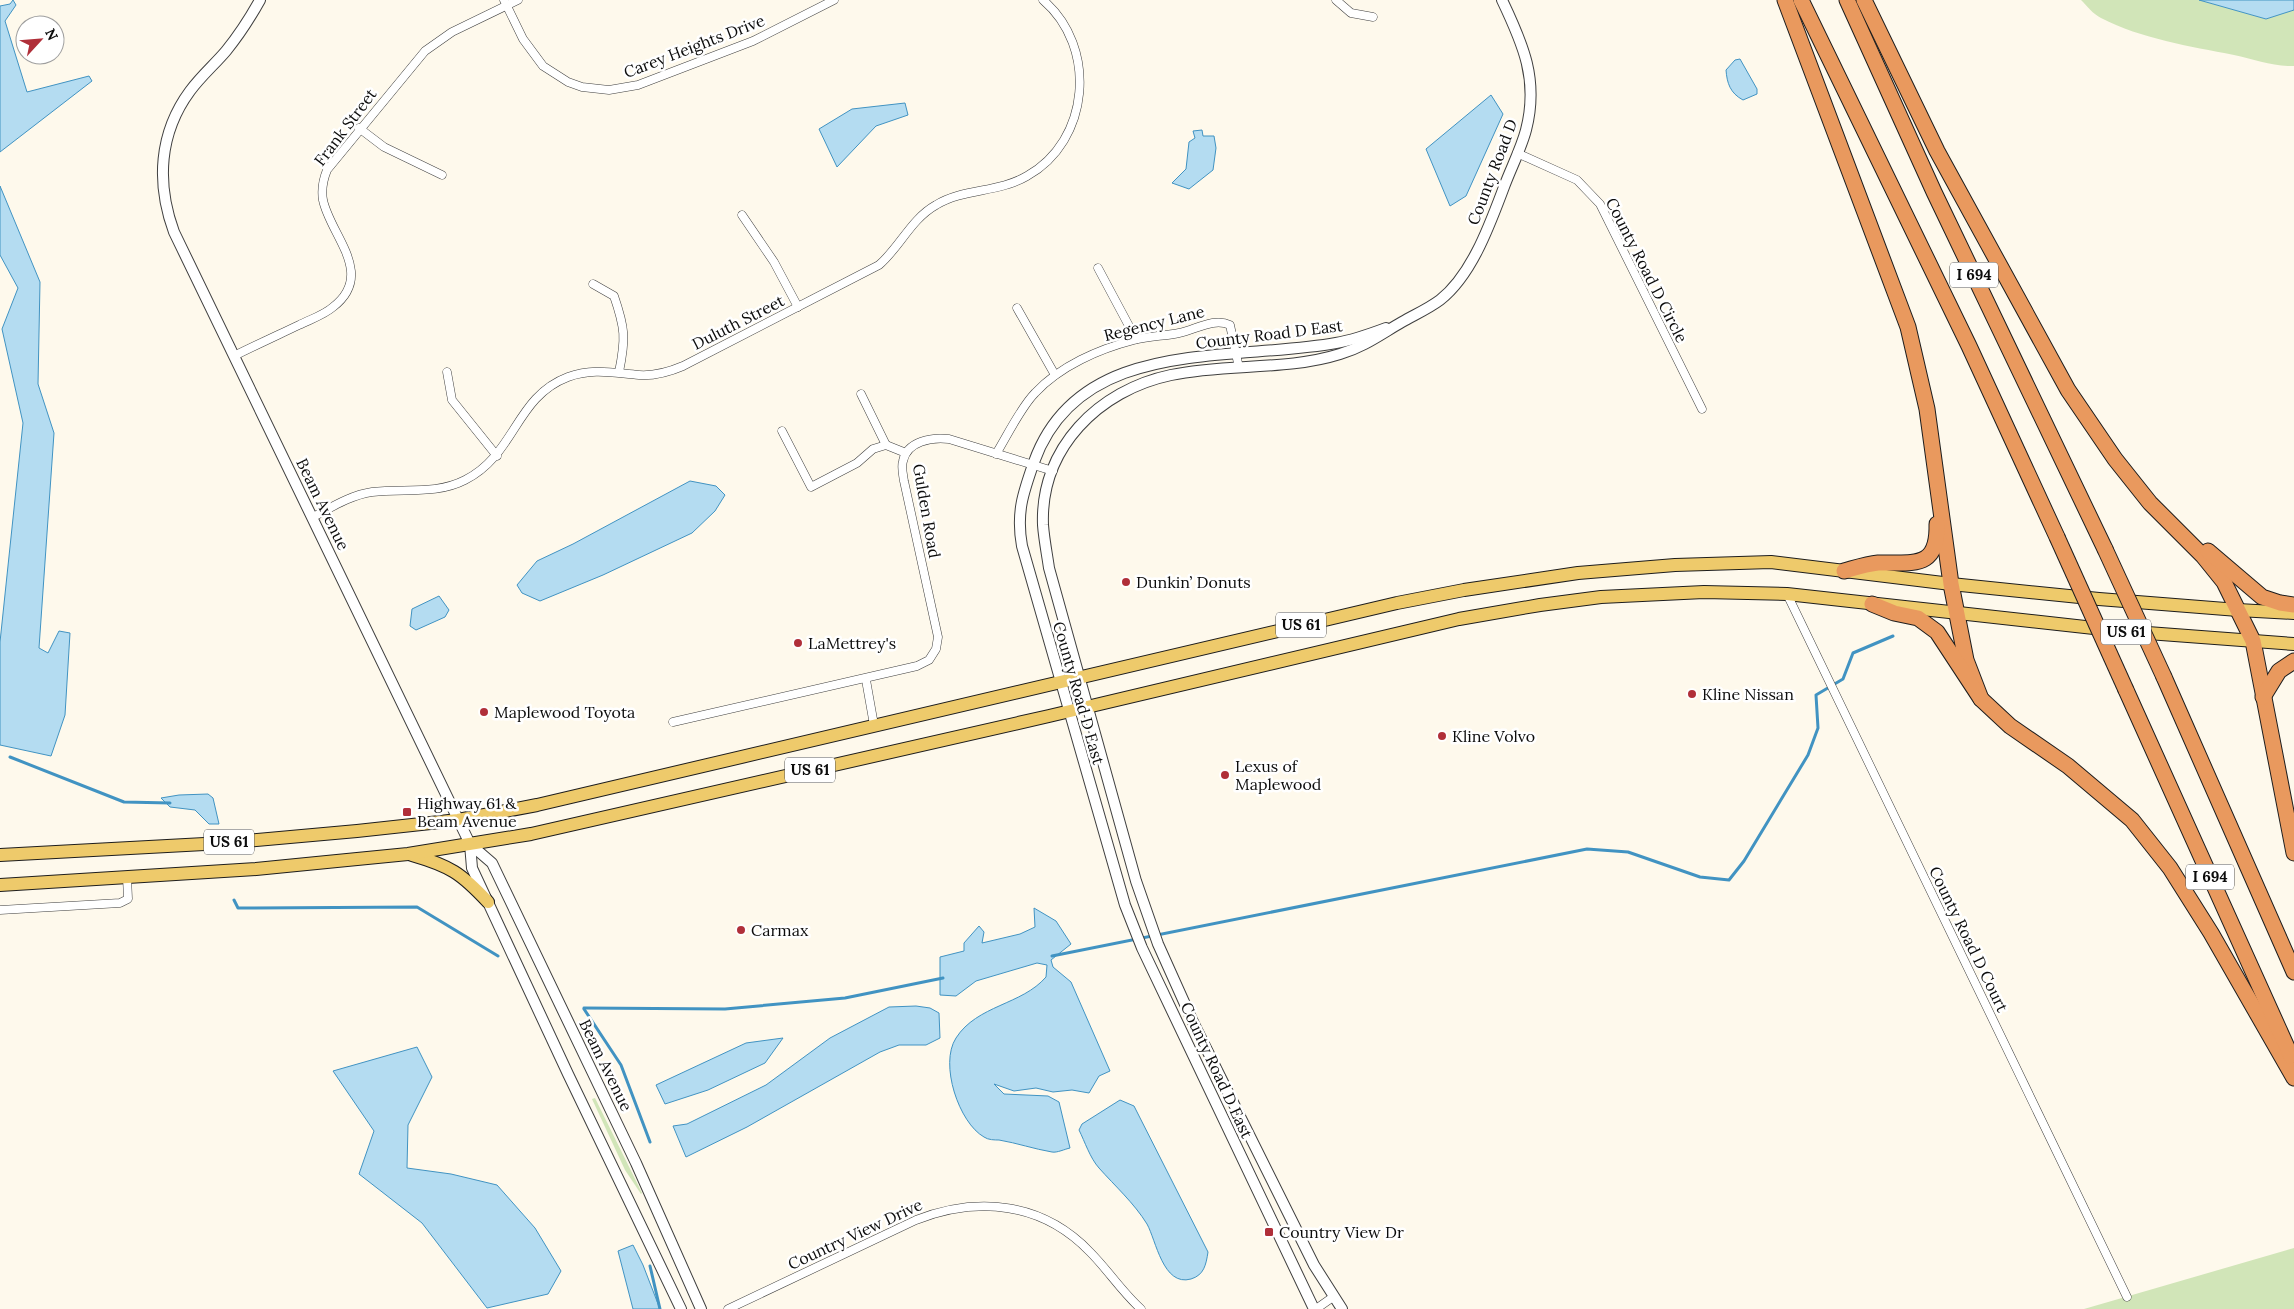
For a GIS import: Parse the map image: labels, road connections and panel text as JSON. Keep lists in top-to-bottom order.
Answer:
{
  "streets": {
    "highway": ["I 694"],
    "main road": ["US 61"],
    "street": [
      "Carey Heights Drive",
      "Frank Street",
      "County Road D",
      "County Road D Circle",
      "Duluth Street",
      "Regency Lane",
      "County Road D East",
      "Beam Avenue",
      "Gulden Road",
      "County Road D Court",
      "Country View Drive"
    ]
  },
  "crossings": [
    ["Carey Heights Drive", "Frank Street"],
    ["Frank Street", "Beam Avenue"],
    ["County Road D", "County Road D Circle"],
    ["County Road D", "County Road D East"],
    ["Duluth Street", "Beam Avenue"],
    ["Regency Lane", "County Road D East"],
    ["Regency Lane", "Gulden Road"],
    ["County Road D East", "Gulden Road"],
    ["County Road D East", "US 61"],
    ["Beam Avenue", "US 61"],
    ["US 61", "County Road D Court"]
  ],
  "places": {
    "other": [
      "Dunkin’ Donuts",
      "LaMettrey's",
      "Kline Nissan",
      "Maplewood Toyota",
      "Kline Volvo",
      "Lexus of Maplewood",
      "Carmax"
    ],
    "transit": ["Highway 61 & Beam Avenue", "Country View Dr"]
  },
  "north": "top right"
}
